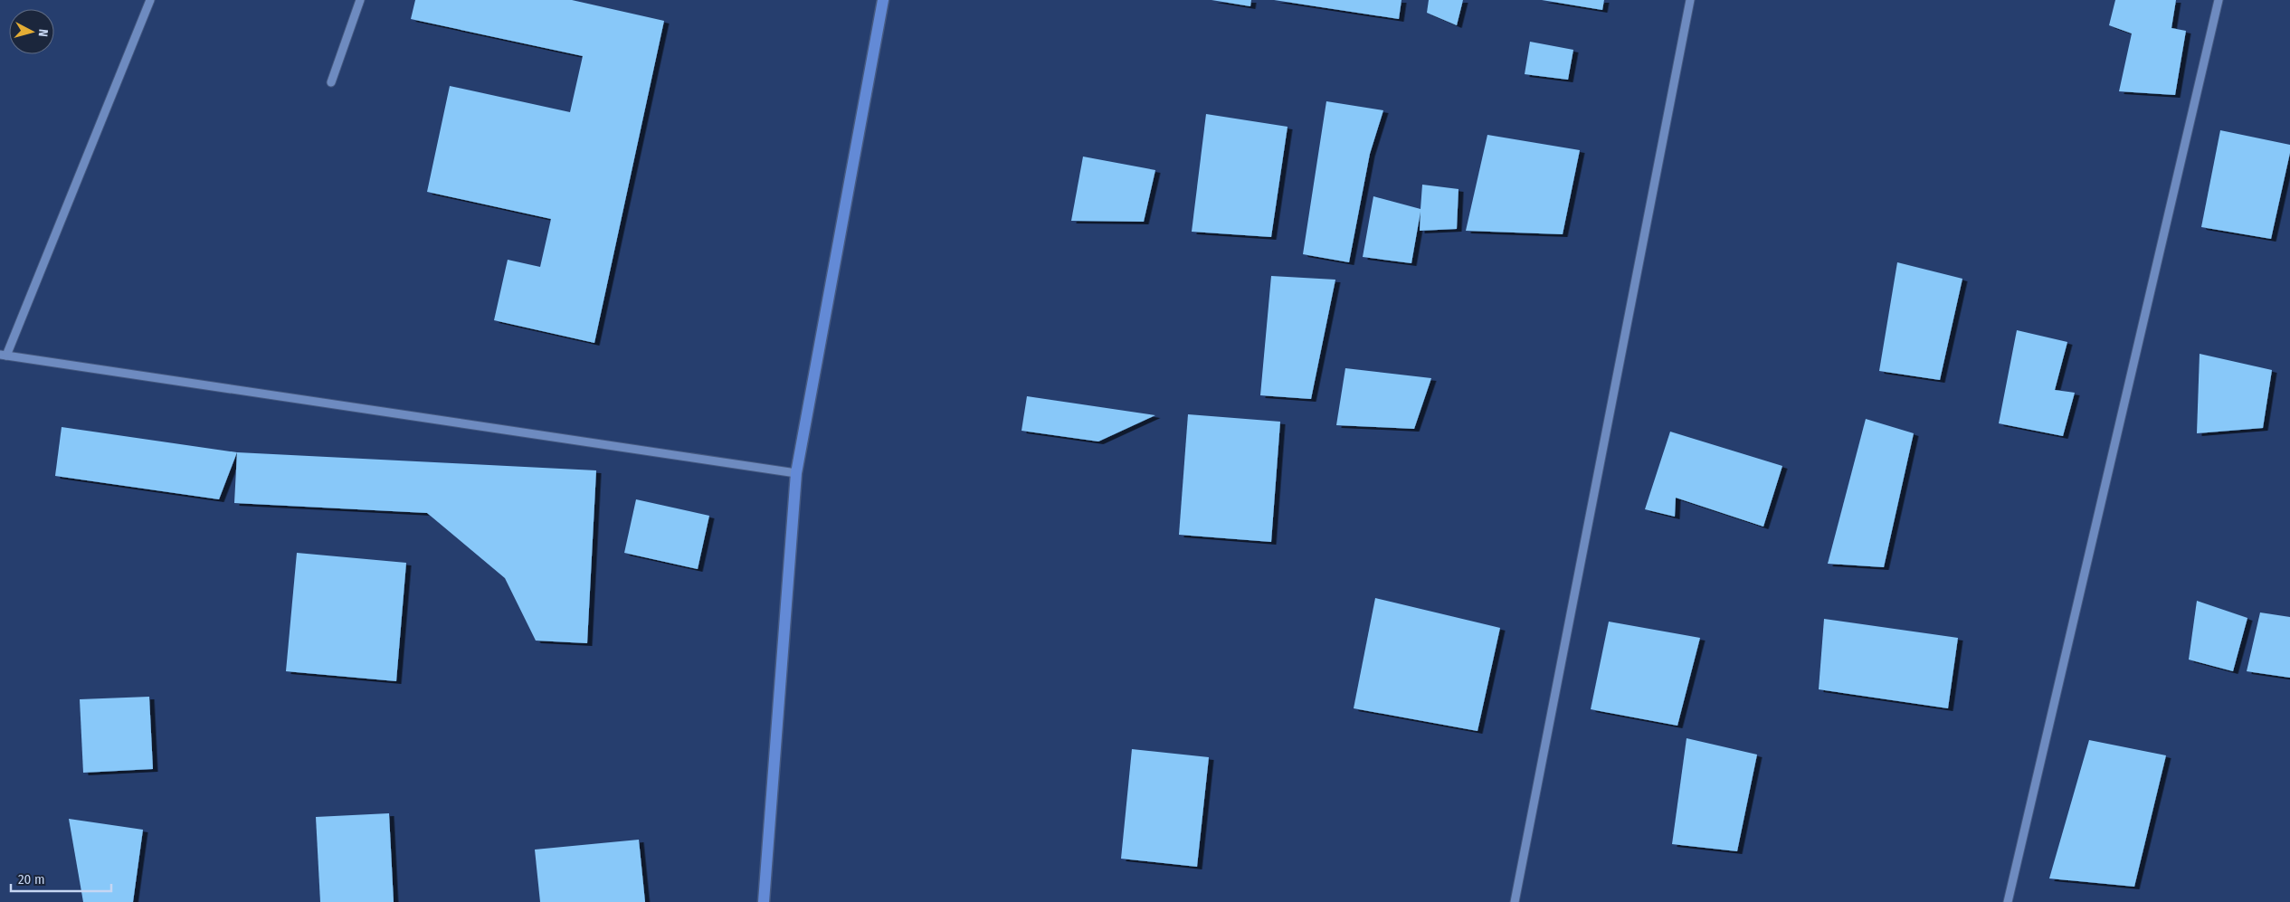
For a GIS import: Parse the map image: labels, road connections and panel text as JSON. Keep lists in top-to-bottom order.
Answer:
{
  "scale_bar": "20 m",
  "north": "right"
}
